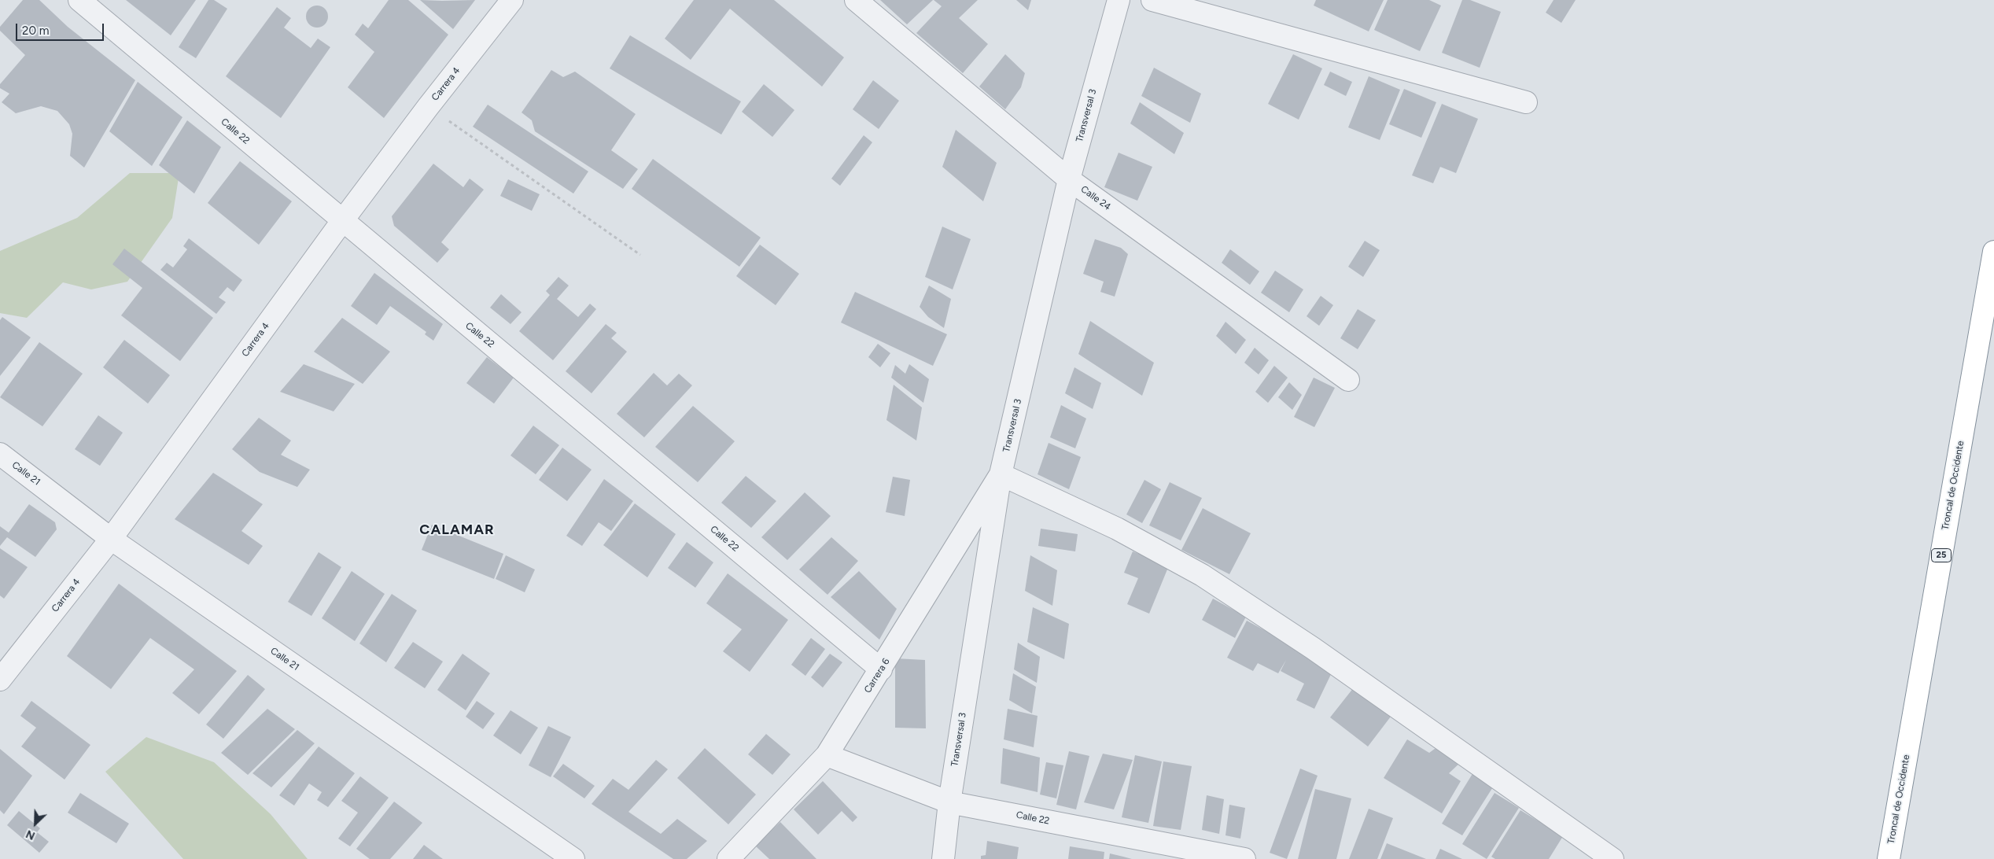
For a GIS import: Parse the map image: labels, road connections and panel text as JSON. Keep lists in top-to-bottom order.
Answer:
{
  "streets": {
    "highway": ["Troncal de Occidente", "25"],
    "street": [
      "Carrera 4",
      "Transversal 3",
      "Calle 22",
      "Calle 24",
      "Calle 21",
      "Carrera 6"
    ]
  },
  "crossings": [
    ["Carrera 4", "Calle 22"],
    ["Carrera 4", "Calle 21"],
    ["Transversal 3", "Calle 22"],
    ["Transversal 3", "Calle 24"],
    ["Transversal 3", "Carrera 6"],
    ["Calle 22", "Carrera 6"]
  ],
  "districts": ["CALAMAR"],
  "scale_bar": "20 m",
  "north": "bottom left"
}
